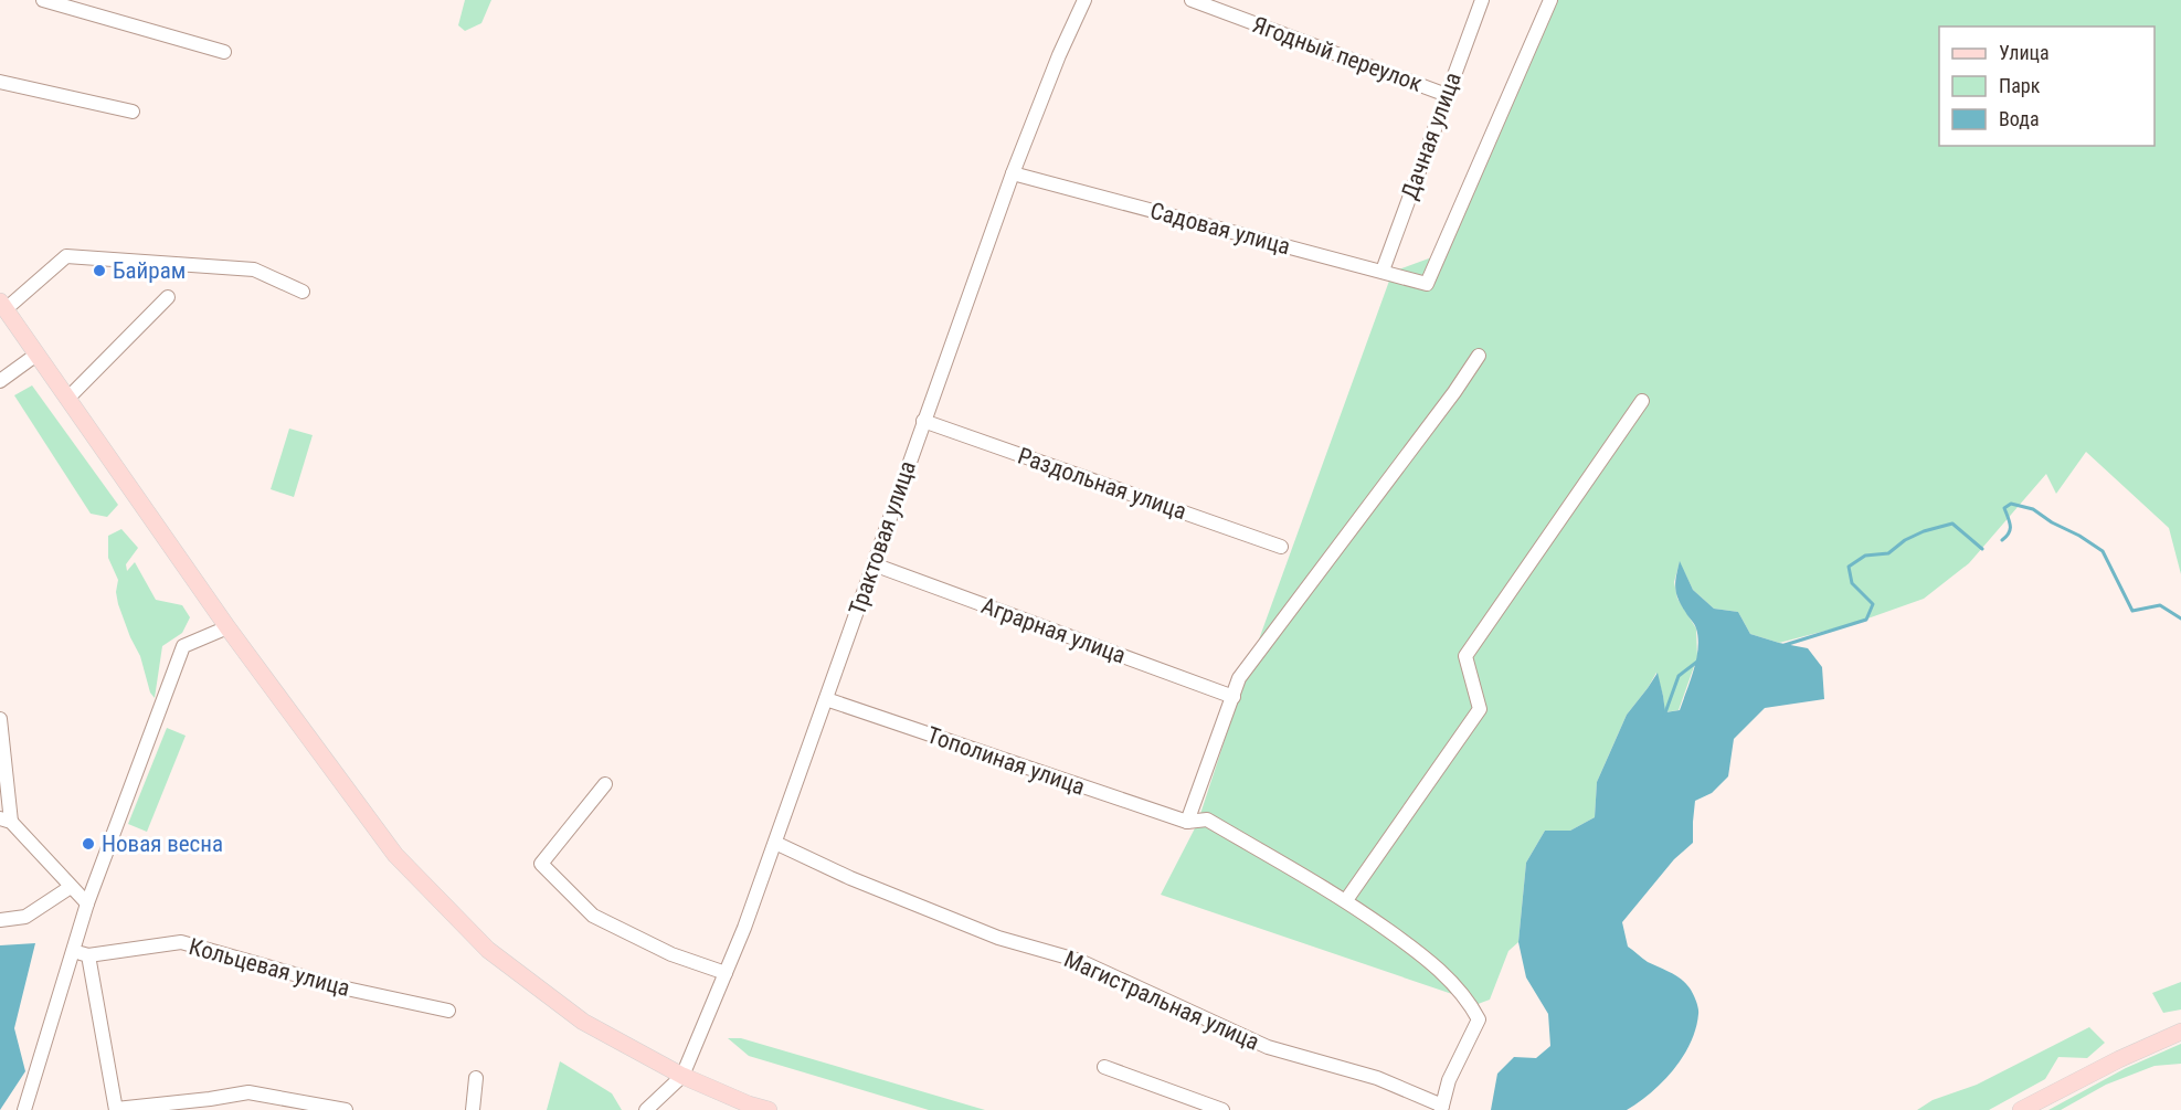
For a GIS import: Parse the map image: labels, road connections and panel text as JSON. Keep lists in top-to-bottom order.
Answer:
{
  "streets": {
    "street": [
      "Ягодный переулок",
      "Дачная улица",
      "Садовая улица",
      "Раздольная улица",
      "Трактовая улица",
      "Аграрная улица",
      "Тополиная улица",
      "Кольцевая улица",
      "Магистральная улица"
    ]
  },
  "crossings": [
    ["Ягодный переулок", "Дачная улица"],
    ["Дачная улица", "Садовая улица"],
    ["Садовая улица", "Трактовая улица"],
    ["Раздольная улица", "Трактовая улица"],
    ["Трактовая улица", "Аграрная улица"],
    ["Трактовая улица", "Тополиная улица"],
    ["Трактовая улица", "Магистральная улица"],
    ["Тополиная улица", "Магистральная улица"]
  ],
  "places": ["Байрам", "Новая весна"],
  "legend": ["Улица", "Парк", "Вода"]
}
